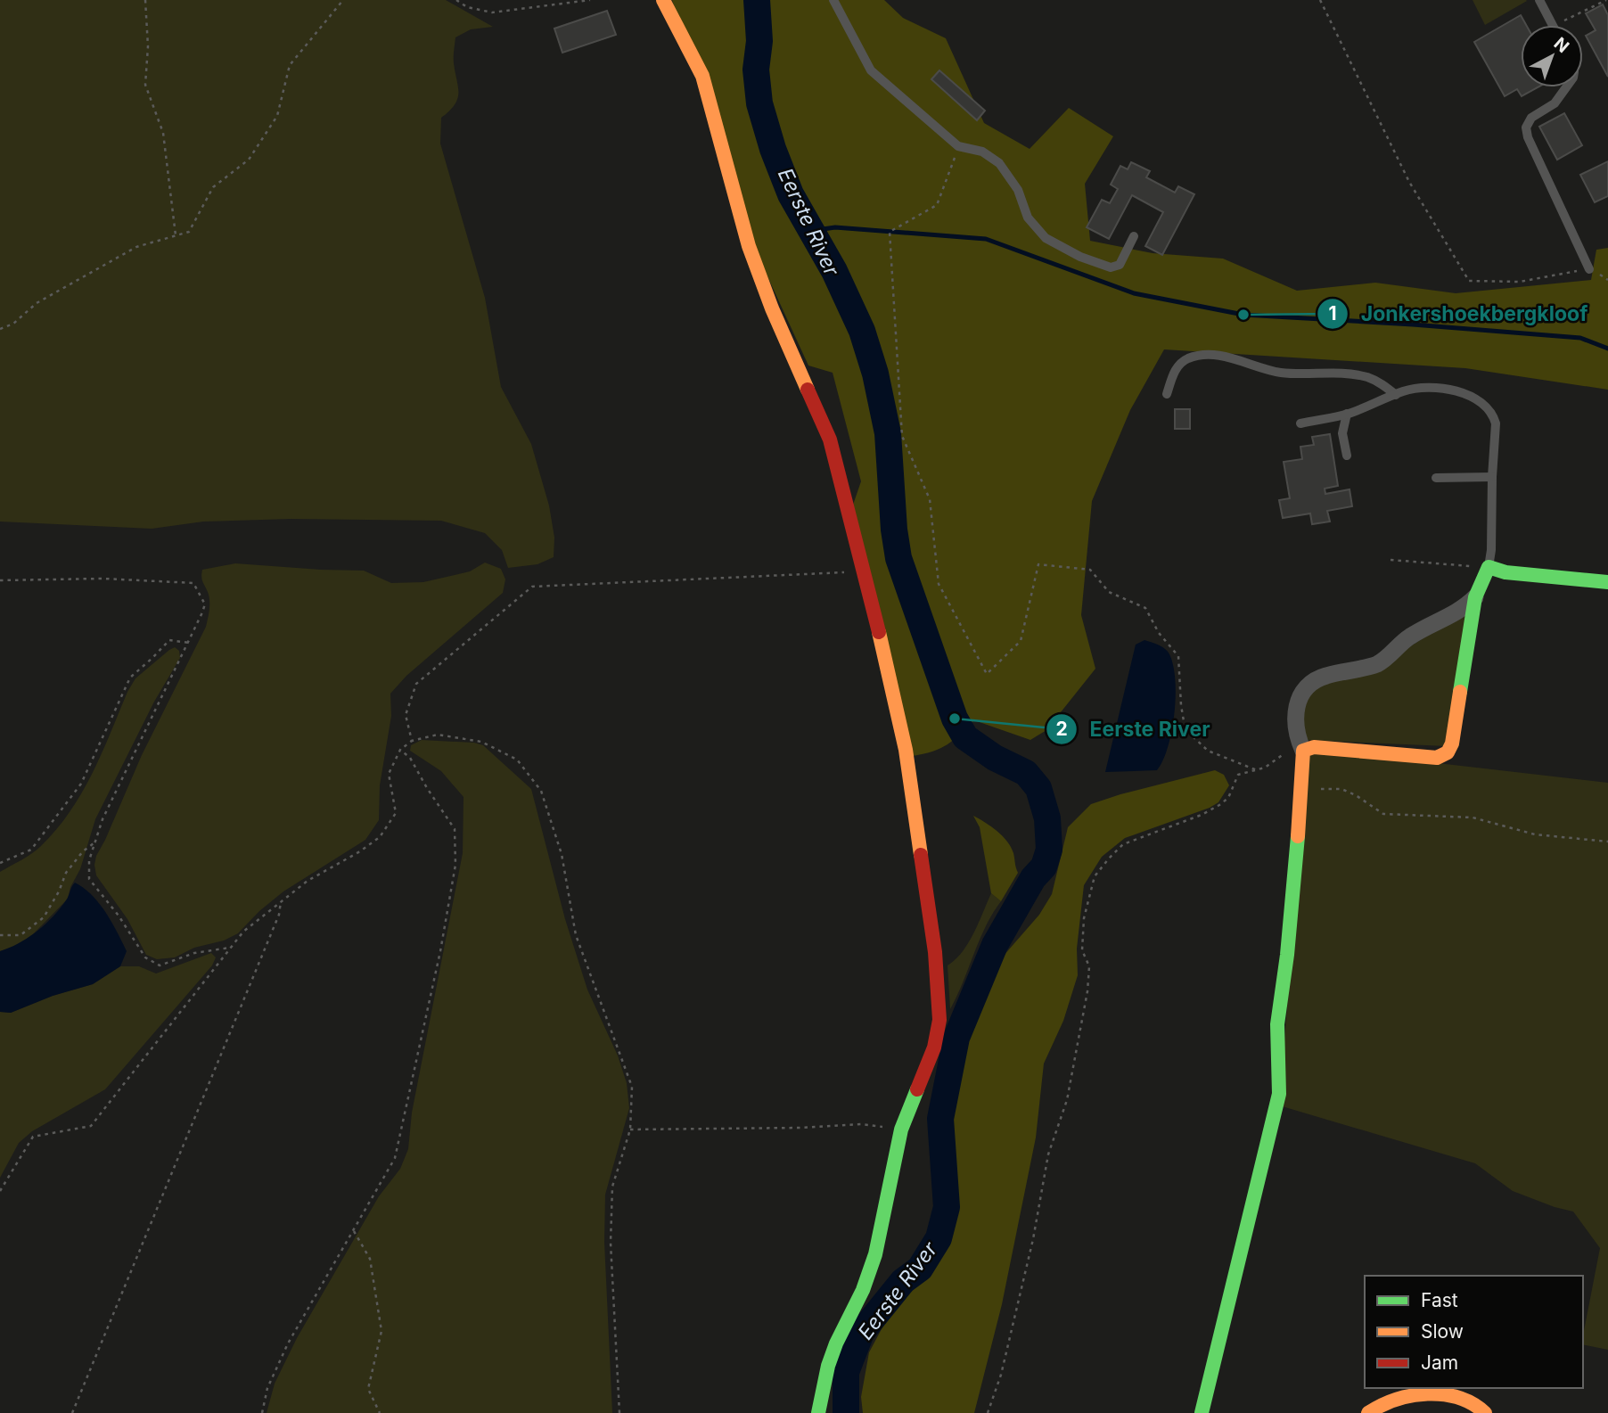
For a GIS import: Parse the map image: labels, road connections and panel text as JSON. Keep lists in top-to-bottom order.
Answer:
{
  "water": ["Eerste River"],
  "places": ["Jonkershoekbergkloof", "Eerste River"],
  "legend": ["Fast", "Slow", "Jam"],
  "north": "top right"
}
